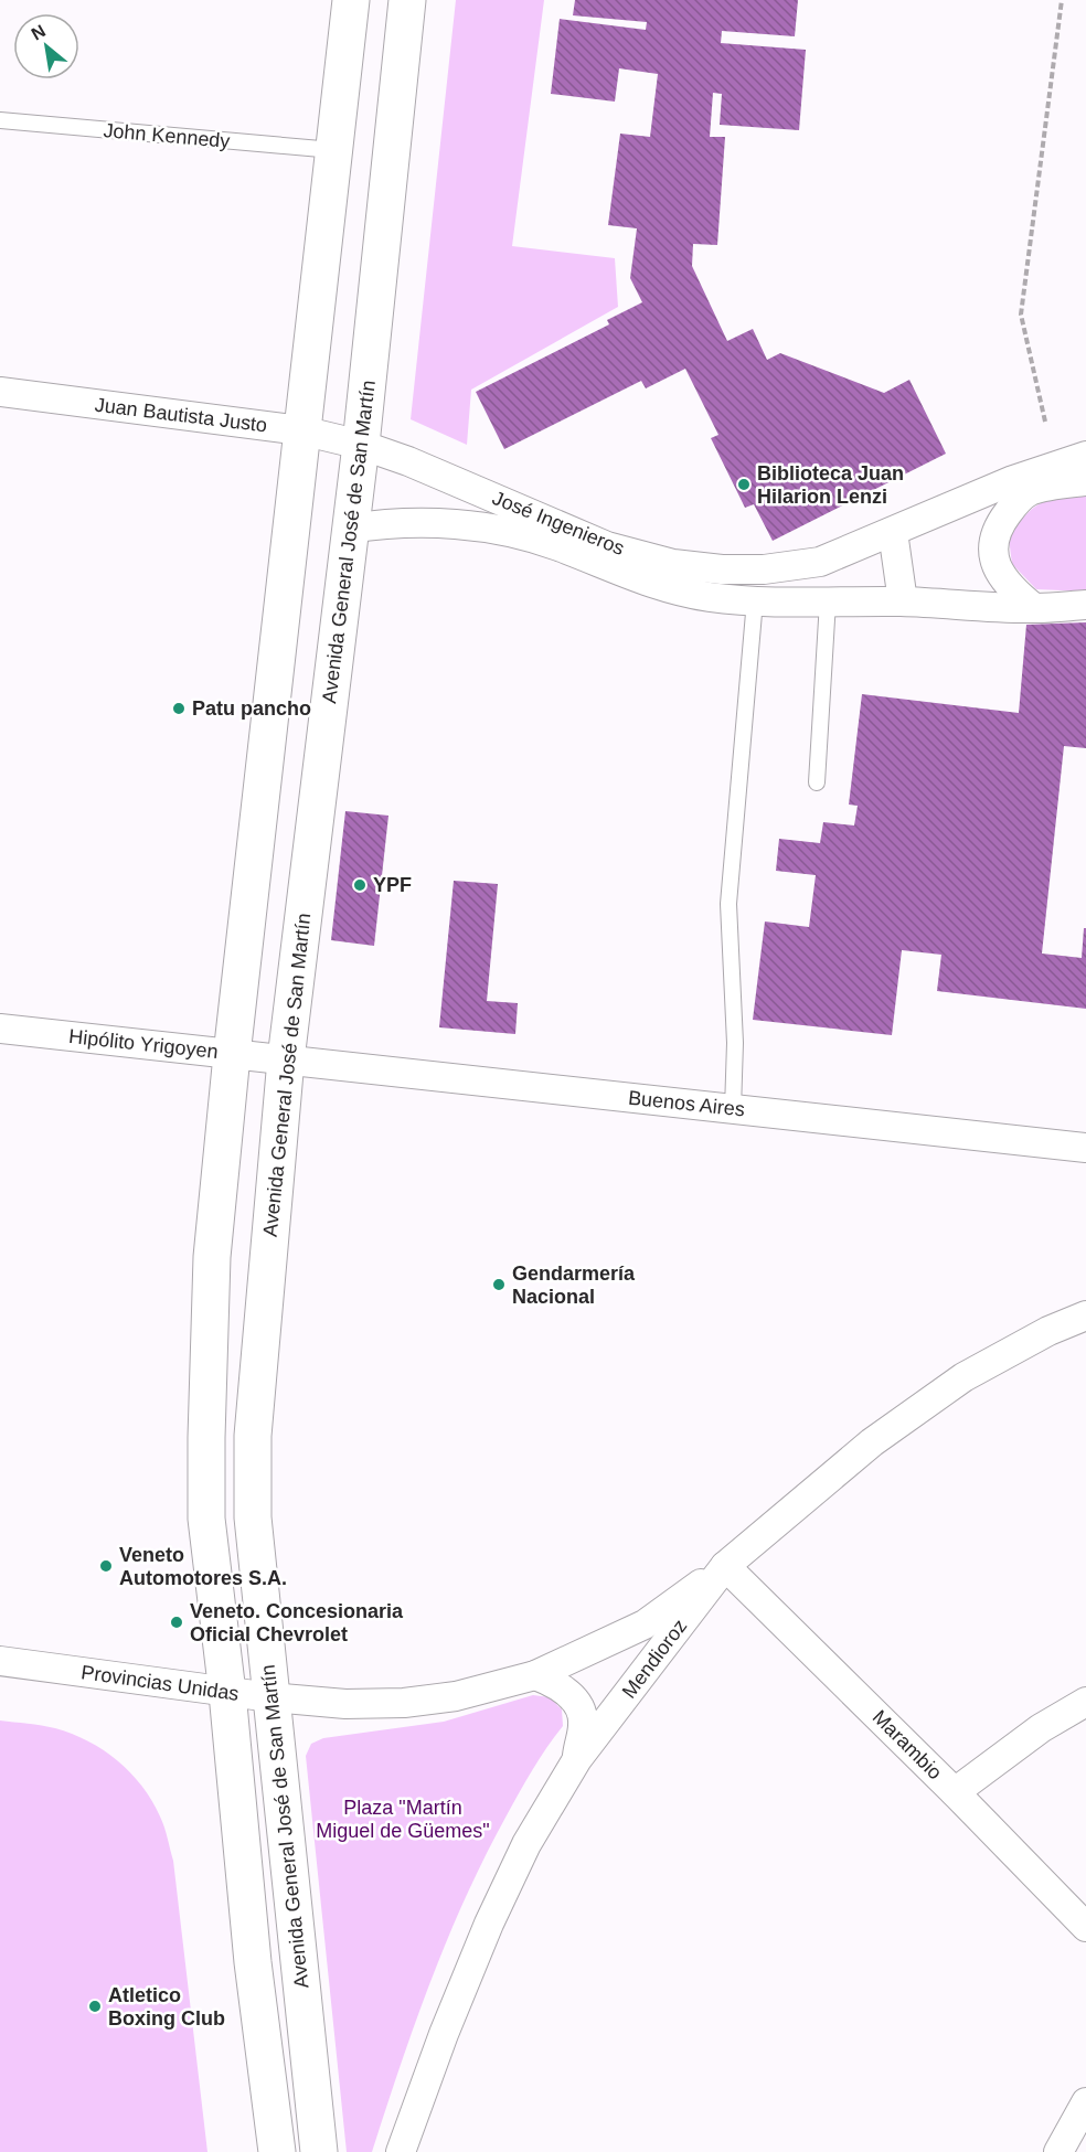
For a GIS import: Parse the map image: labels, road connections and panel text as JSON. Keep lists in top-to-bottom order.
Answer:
{
  "streets": {
    "main road": ["Avenida General José de San Martín"],
    "street": [
      "Juan Bautista Justo",
      "José Ingenieros",
      "Hipólito Yrigoyen",
      "Buenos Aires",
      "Mendioroz",
      "Provincias Unidas",
      "Marambio"
    ],
    "lane": ["John Kennedy"]
  },
  "crossings": [
    ["Juan Bautista Justo", "José Ingenieros"],
    ["Juan Bautista Justo", "Avenida General José de San Martín"],
    ["José Ingenieros", "Avenida General José de San Martín"],
    ["Avenida General José de San Martín", "Hipólito Yrigoyen"],
    ["Avenida General José de San Martín", "Buenos Aires"],
    ["Avenida General José de San Martín", "Provincias Unidas"],
    ["Hipólito Yrigoyen", "Buenos Aires"],
    ["Mendioroz", "Provincias Unidas"],
    ["Mendioroz", "Marambio"],
    ["Provincias Unidas", "Marambio"]
  ],
  "parks": ["Plaza \"Martín Miguel de Güemes\""],
  "places": [
    "Biblioteca Juan Hilarion Lenzi",
    "Patu pancho",
    "YPF",
    "Gendarmería Nacional",
    "Veneto Automotores S.A.",
    "Veneto. Concesionaria Oficial Chevrolet",
    "Atletico Boxing Club"
  ],
  "north": "top left"
}
